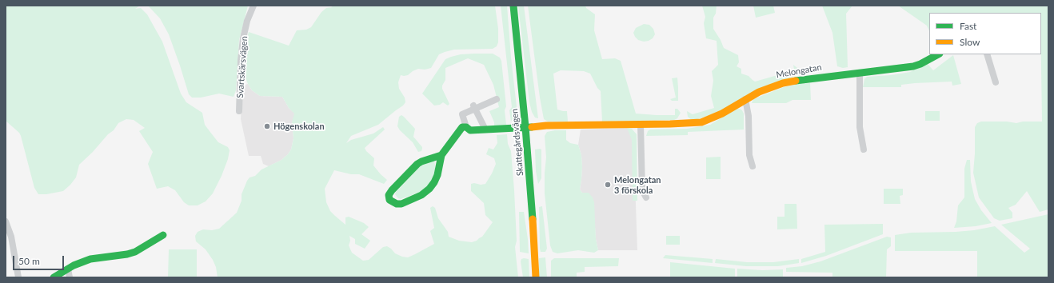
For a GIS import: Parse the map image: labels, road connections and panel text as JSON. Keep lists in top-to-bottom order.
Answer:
{
  "streets": {
    "street": ["Svartskärsvägen", "Melongatan", "Skattegårdsvägen"]
  },
  "crossings": [
    ["Melongatan", "Skattegårdsvägen"]
  ],
  "places": ["Högenskolan", "Melongatan 3 förskola"],
  "legend": ["Fast", "Slow"],
  "scale_bar": "50 m"
}
